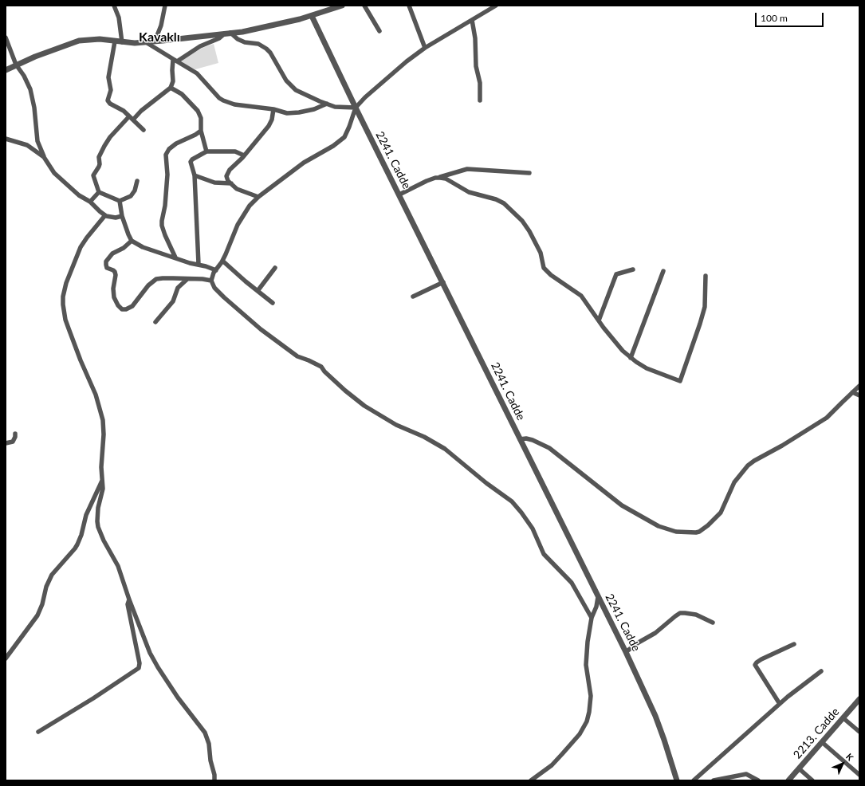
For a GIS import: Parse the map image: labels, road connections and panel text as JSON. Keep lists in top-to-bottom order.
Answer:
{
  "streets": {
    "street": ["2241. Cadde", "2213. Cadde"]
  },
  "districts": ["Kavaklı"],
  "scale_bar": "100 m",
  "north": "top right"
}
